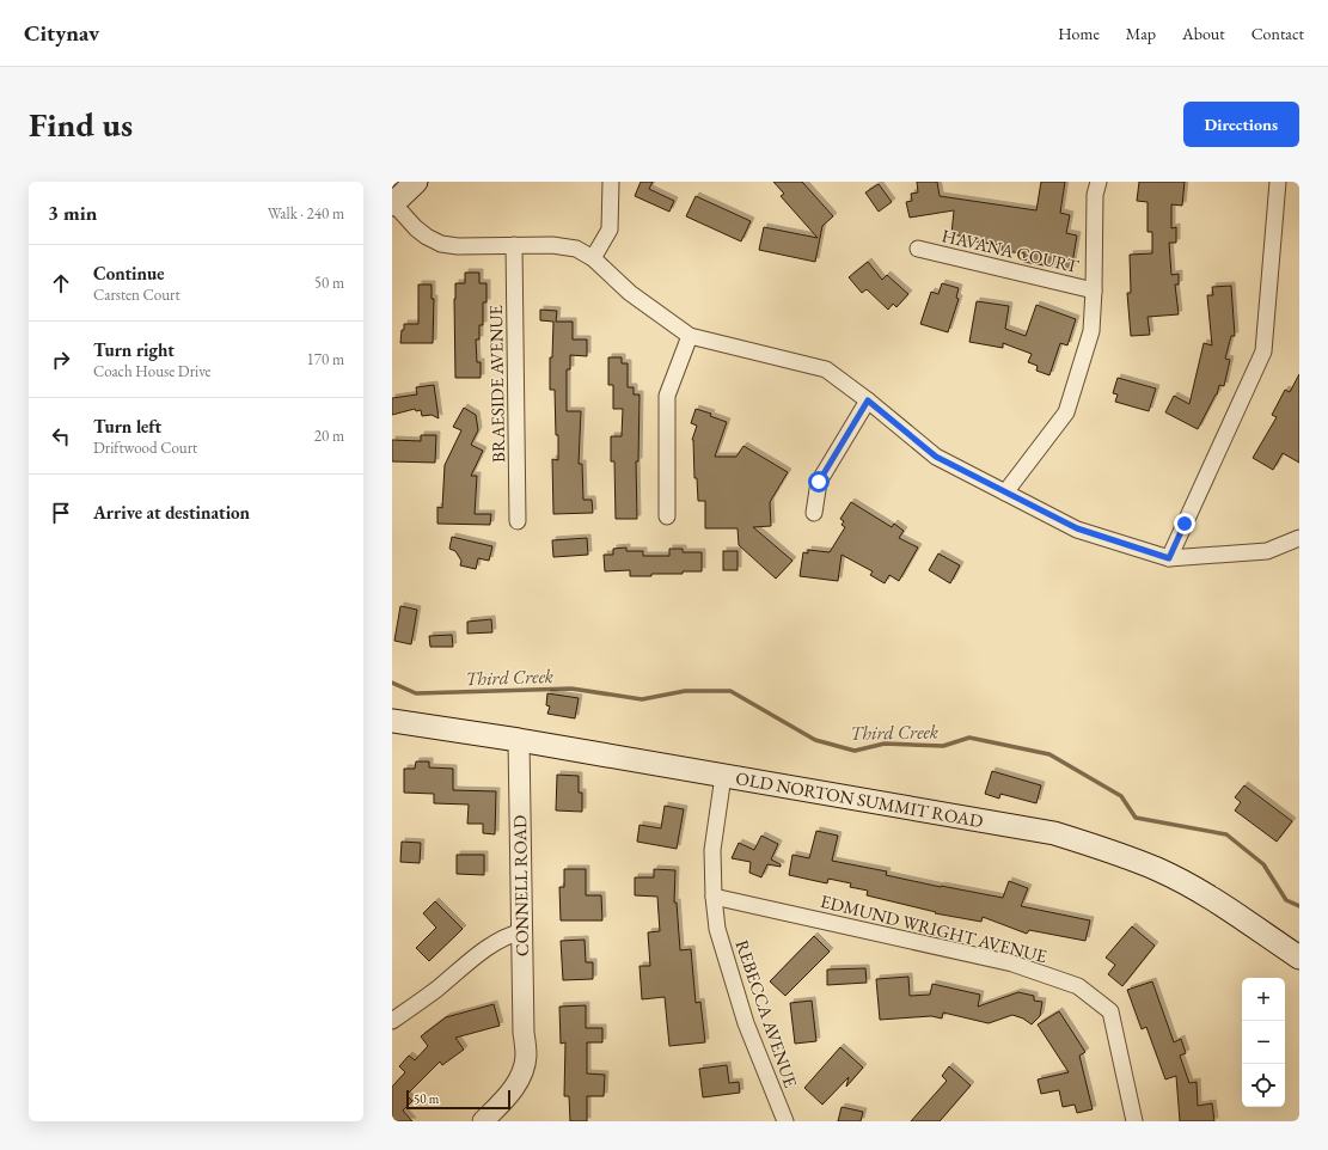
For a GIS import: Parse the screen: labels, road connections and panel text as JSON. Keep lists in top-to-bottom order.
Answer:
{
  "streets": {
    "main road": ["OLD NORTON SUMMIT ROAD"],
    "street": [
      "HAVANA COURT",
      "BRAESIDE AVENUE",
      "CONNELL ROAD",
      "EDMUND WRIGHT AVENUE",
      "REBECCA AVENUE"
    ]
  },
  "crossings": [
    ["OLD NORTON SUMMIT ROAD", "CONNELL ROAD"],
    ["OLD NORTON SUMMIT ROAD", "REBECCA AVENUE"],
    ["EDMUND WRIGHT AVENUE", "REBECCA AVENUE"]
  ],
  "water": ["Third Creek"],
  "scale_bar": "50 m",
  "page": {
    "header": "Citynav",
    "nav": [
      "Home",
      "Map",
      "About",
      "Contact"
    ],
    "buttons": "Directions",
    "title": "Find us",
    "heading": ["3 min", "Walk · 240 m"],
    "list": [
      ["Continue", "Carsten Court", "50 m"],
      ["Turn right", "Coach House Drive", "170 m"],
      ["Turn left", "Driftwood Court", "20 m"],
      "Arrive at destination"
    ],
    "map_buttons": ["+", "−"],
    "scale": "50 m"
  }
}
